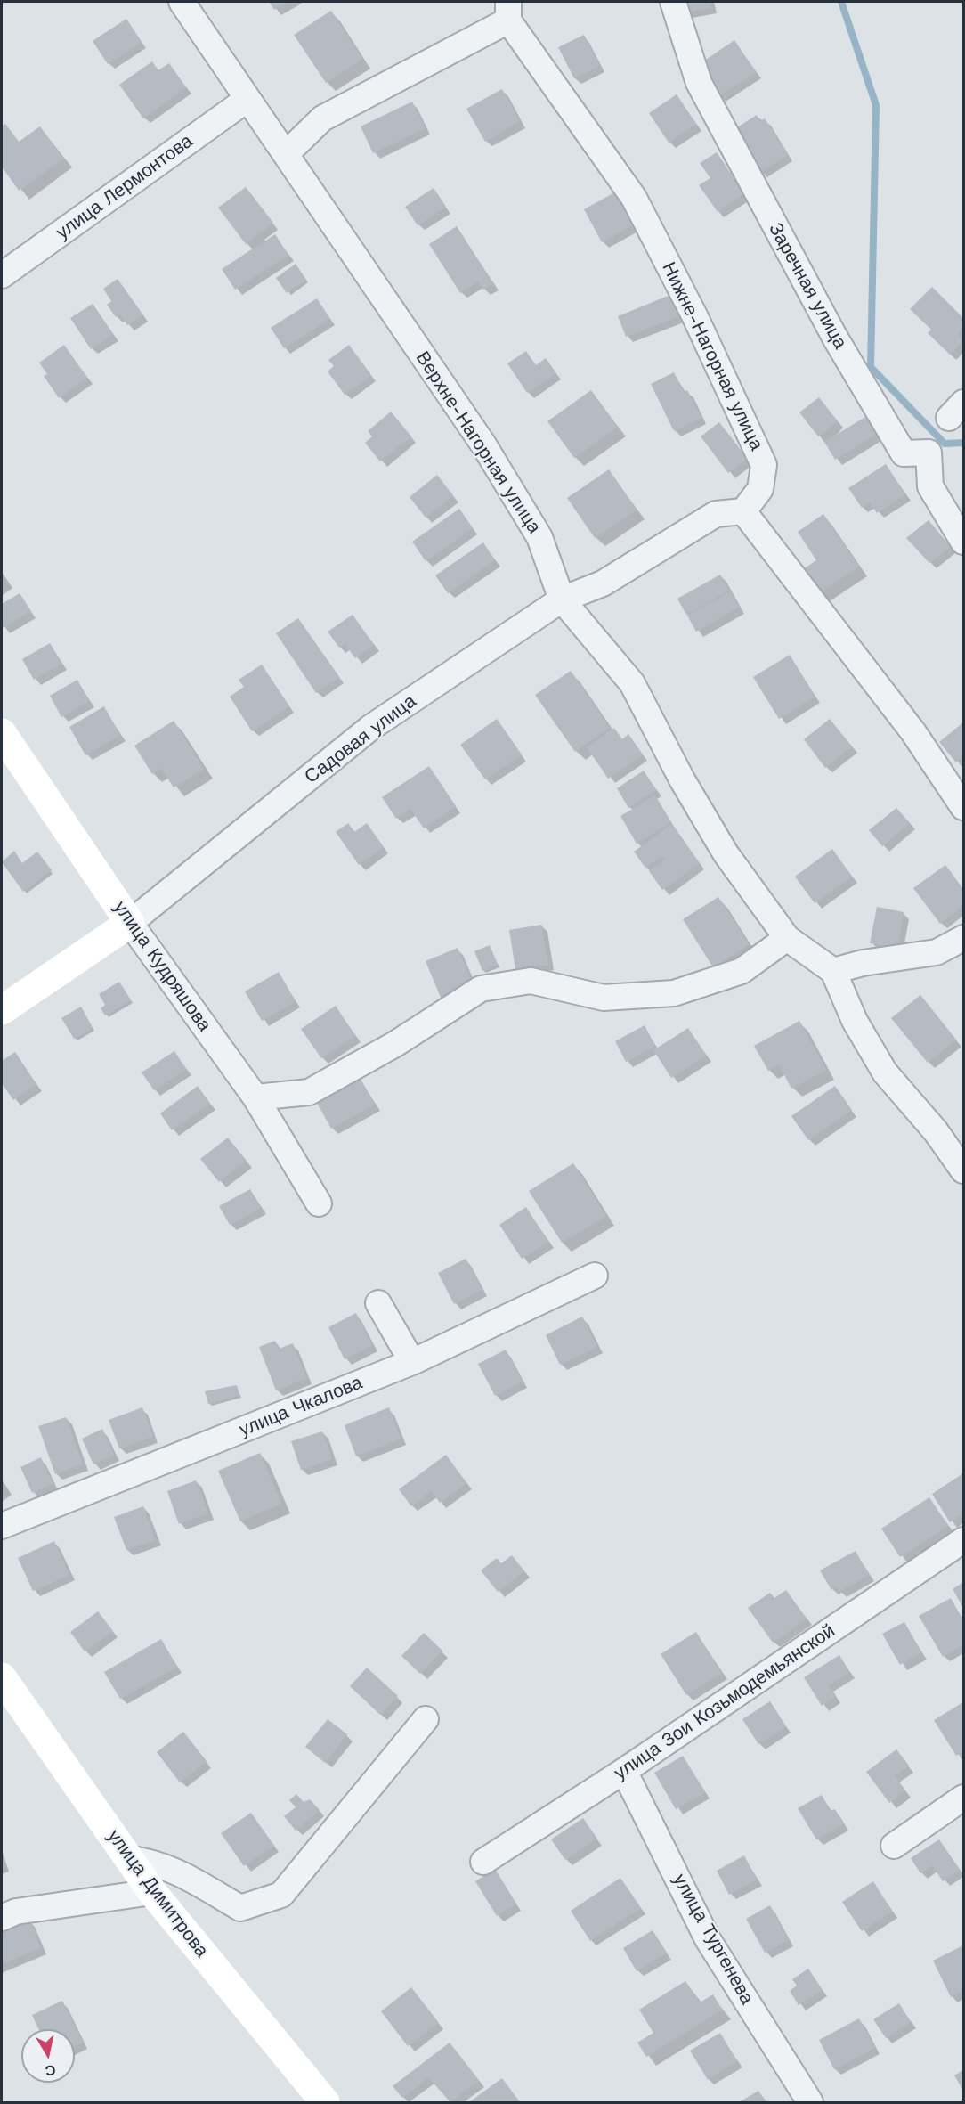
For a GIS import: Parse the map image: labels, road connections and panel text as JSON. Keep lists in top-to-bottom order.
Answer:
{
  "streets": {
    "street": [
      "улица Лермонтова",
      "Заречная улица",
      "Нижне-Нагорная улица",
      "Верхне-Нагорная улица",
      "Садовая улица",
      "улица Кудряшова",
      "улица Чкалова",
      "улица Зои Козьмодемьянской",
      "улица Димитрова",
      "улица Тургенева"
    ]
  },
  "crossings": [
    ["улица Лермонтова", "Верхне-Нагорная улица"],
    ["Нижне-Нагорная улица", "Садовая улица"],
    ["Верхне-Нагорная улица", "Садовая улица"],
    ["Садовая улица", "улица Кудряшова"],
    ["улица Зои Козьмодемьянской", "улица Тургенева"]
  ],
  "north": "bottom"
}
